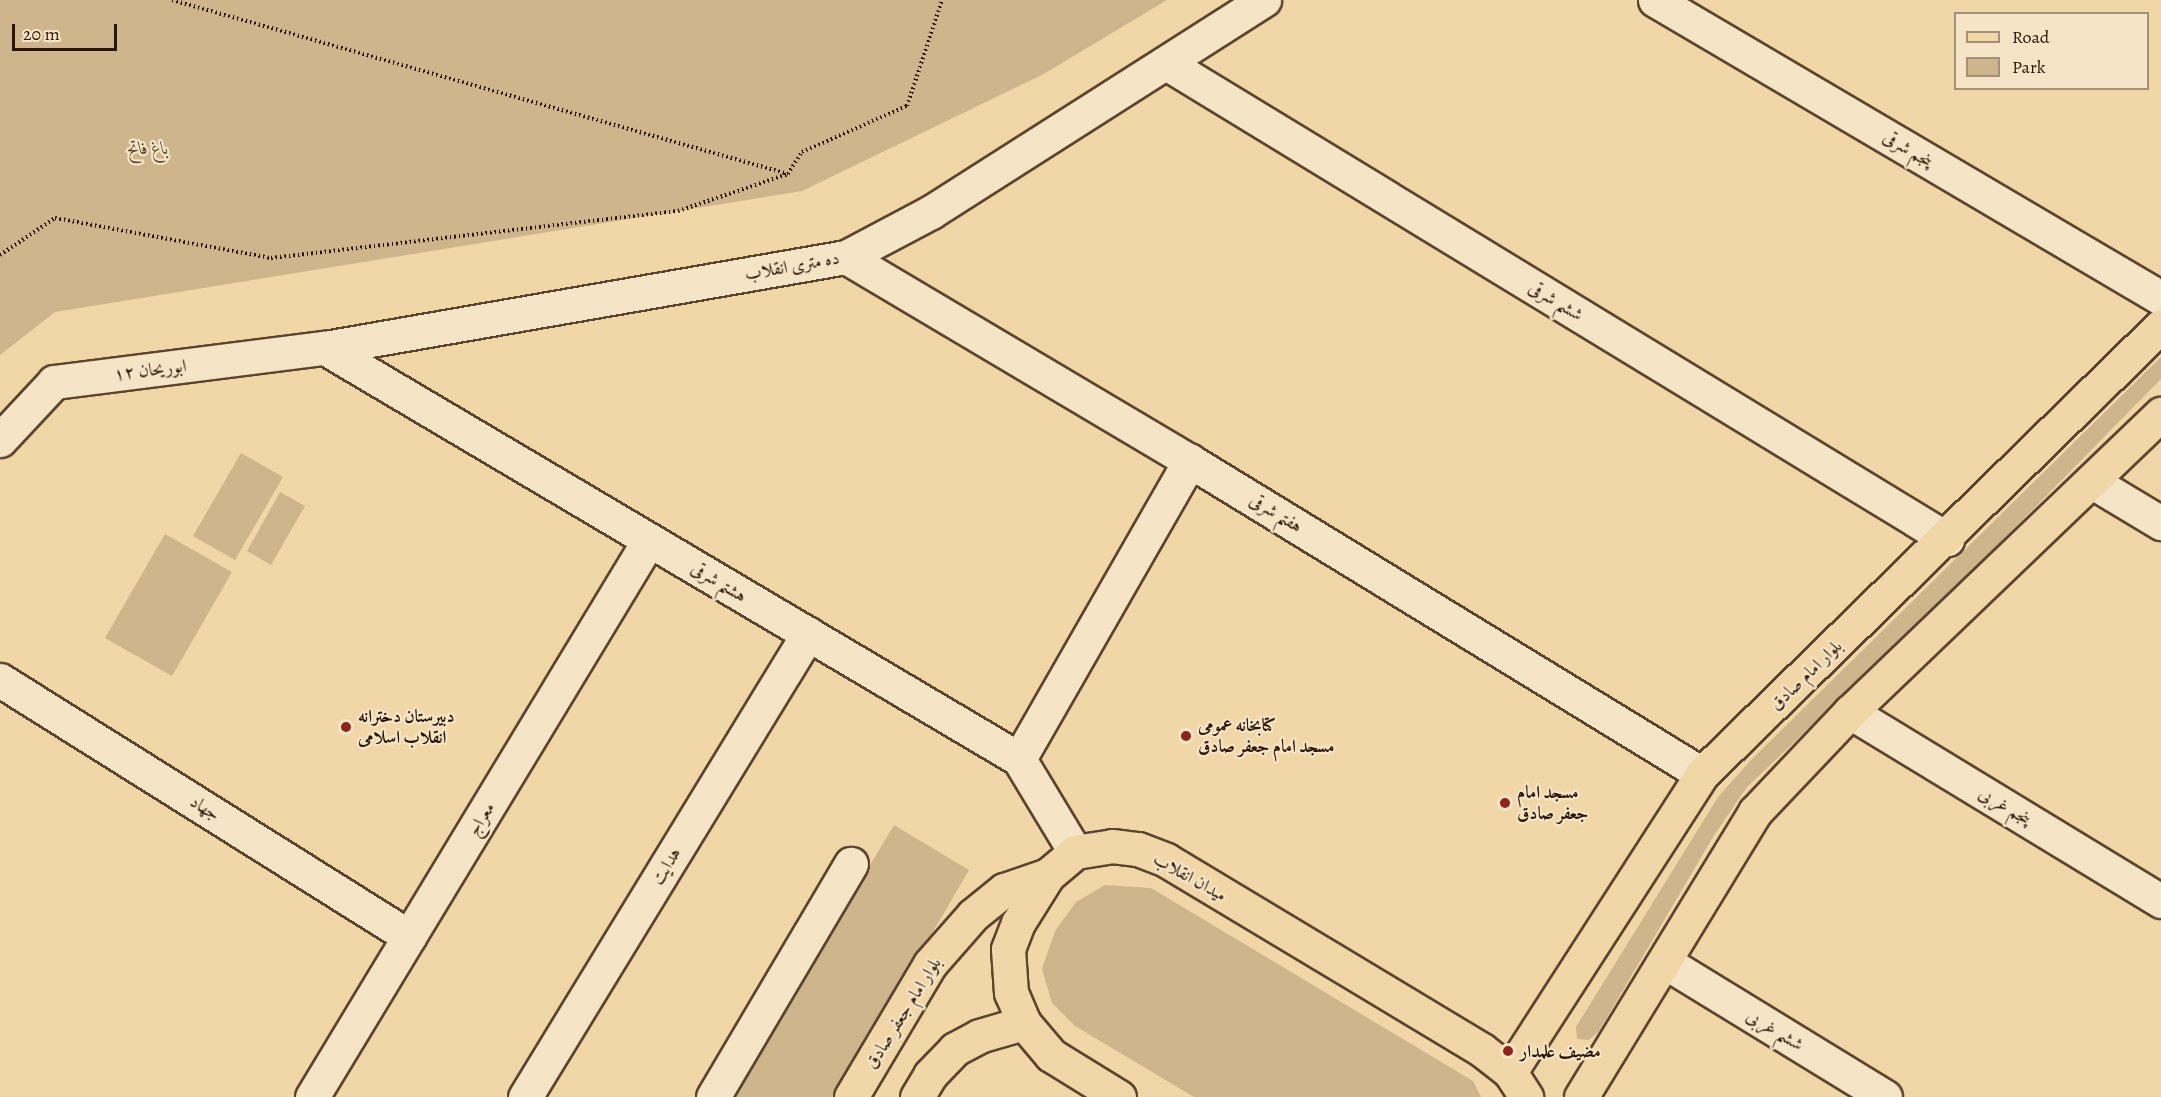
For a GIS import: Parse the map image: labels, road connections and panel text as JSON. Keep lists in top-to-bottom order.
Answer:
{
  "streets": {
    "main road": ["بلوار امام صادق", "میدان انقلاب", "بلوار امام جعفر صادق"],
    "street": [
      "پنجم شرقی",
      "ده متری انقلاب",
      "ششم شرقی",
      "ابوریحان ۱۲",
      "هفتم شرقی",
      "هشتم شرقی",
      "پنجم غربی",
      "جهاد",
      "معراج",
      "هدایت",
      "ششم غربی"
    ]
  },
  "crossings": [
    ["ده متری انقلاب", "ششم شرقی"],
    ["ده متری انقلاب", "ابوریحان ۱۲"],
    ["ده متری انقلاب", "هفتم شرقی"],
    ["ده متری انقلاب", "هشتم شرقی"],
    ["ششم شرقی", "بلوار امام صادق"],
    ["ابوریحان ۱۲", "هشتم شرقی"],
    ["هفتم شرقی", "بلوار امام صادق"],
    ["هشتم شرقی", "معراج"],
    ["هشتم شرقی", "هدایت"],
    ["هشتم شرقی", "میدان انقلاب"],
    ["بلوار امام صادق", "میدان انقلاب"],
    ["جهاد", "معراج"]
  ],
  "parks": ["باغ فاتح"],
  "places": [
    "دبیرستان دخترانه انقلاب اسلامی",
    "کتابخانه عمومی مسجد امام جعفر صادق",
    "مسجد امام جعفر صادق",
    "مضیف علمدار"
  ],
  "legend": ["Road", "Park"],
  "scale_bar": "20 m"
}
